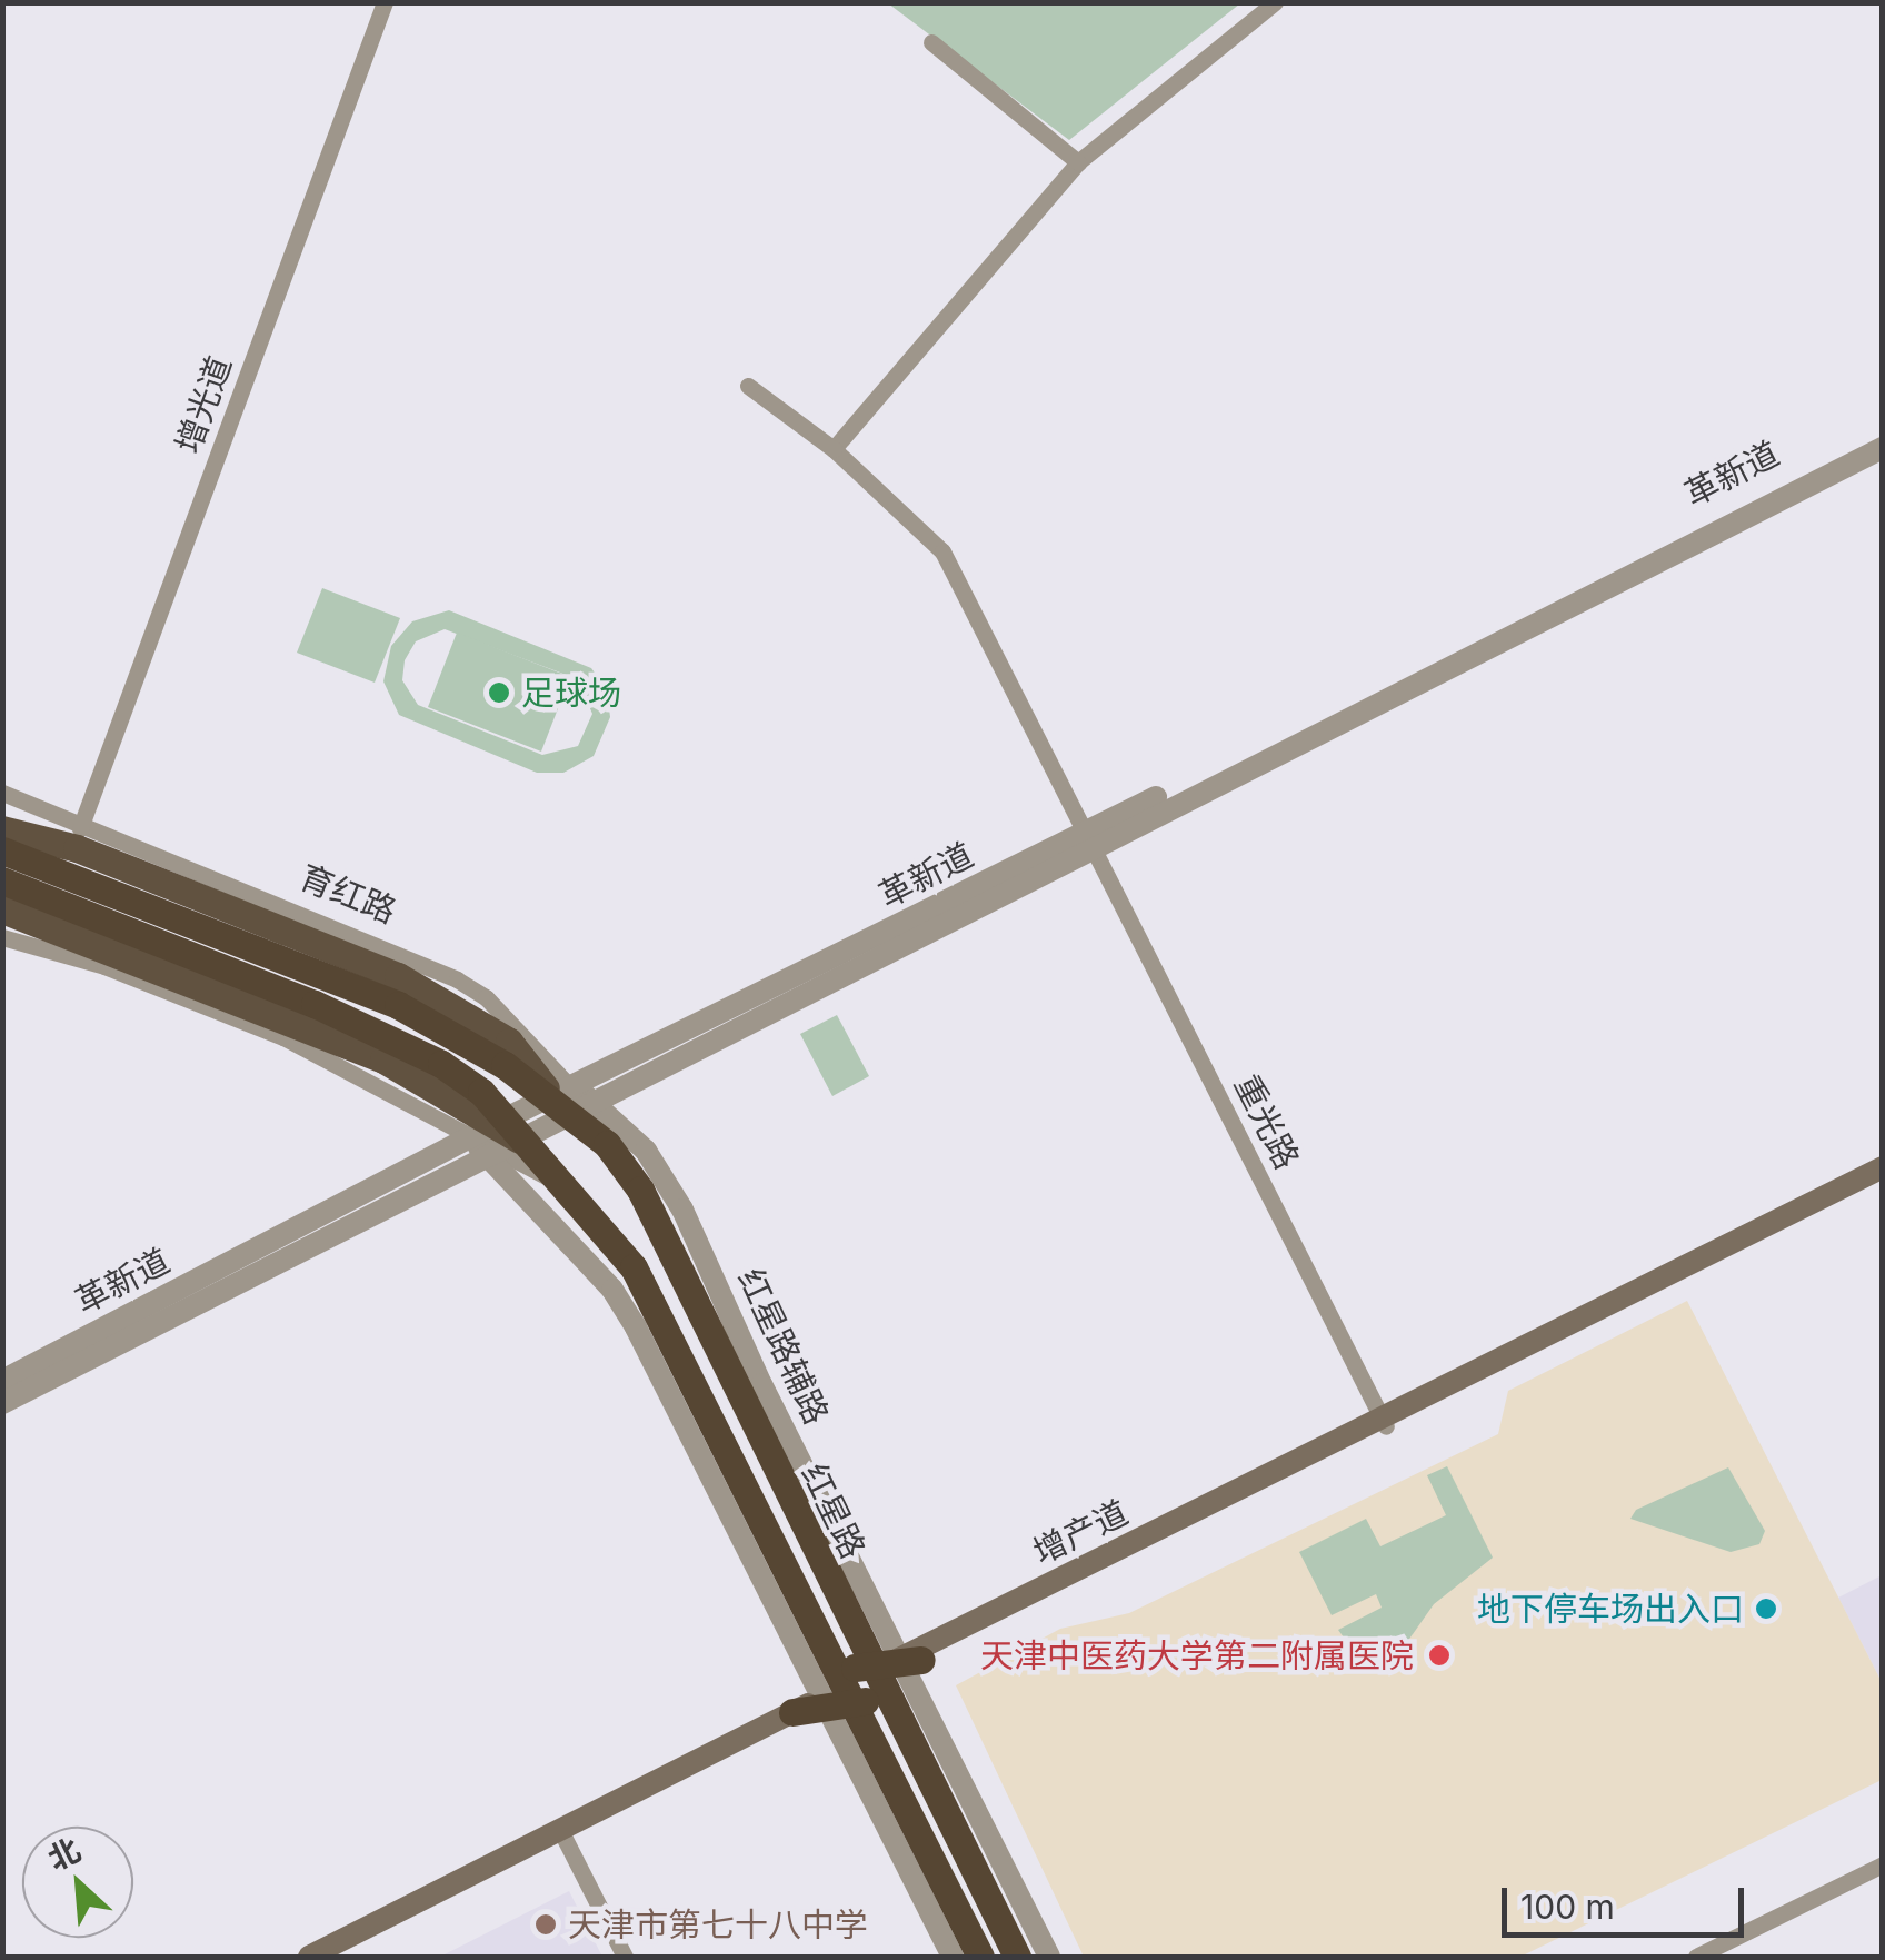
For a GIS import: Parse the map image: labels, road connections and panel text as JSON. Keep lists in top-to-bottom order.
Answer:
{
  "streets": {
    "highway": ["红星路"],
    "main road": ["增产道"],
    "street": [
      "增光道",
      "革新道",
      "育红路",
      "重光路",
      "红星路辅路"
    ]
  },
  "crossings": [
    ["增光道", "育红路"],
    ["革新道", "育红路"],
    ["革新道", "重光路"],
    ["革新道", "红星路辅路"],
    ["革新道", "红星路"],
    ["育红路", "红星路辅路"],
    ["育红路", "红星路"],
    ["重光路", "增产道"],
    ["红星路辅路", "红星路"],
    ["红星路辅路", "增产道"],
    ["红星路", "增产道"]
  ],
  "places": [
    "足球场",
    "地下停车场出入口",
    "天津中医药大学第二附属医院",
    "天津市第七十八中学"
  ],
  "scale_bar": "100 m",
  "north": "top left"
}
